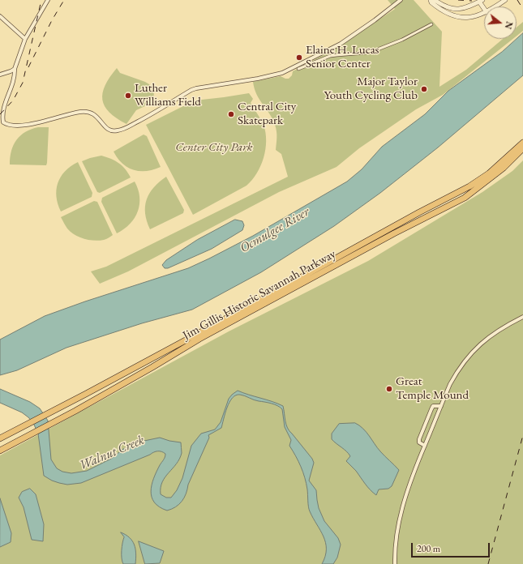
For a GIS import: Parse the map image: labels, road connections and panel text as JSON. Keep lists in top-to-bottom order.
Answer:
{
  "streets": {
    "highway": ["Jim Gillis Historic Savannah Parkway"]
  },
  "water": ["Ocmulgee River", "Walnut Creek"],
  "parks": ["Center City Park"],
  "places": [
    "Elaine H. Lucas Senior Center",
    "Major Taylor Youth Cycling Club",
    "Luther Williams Field",
    "Central City Skatepark",
    "Great Temple Mound"
  ],
  "scale_bar": "200 m",
  "north": "right"
}
